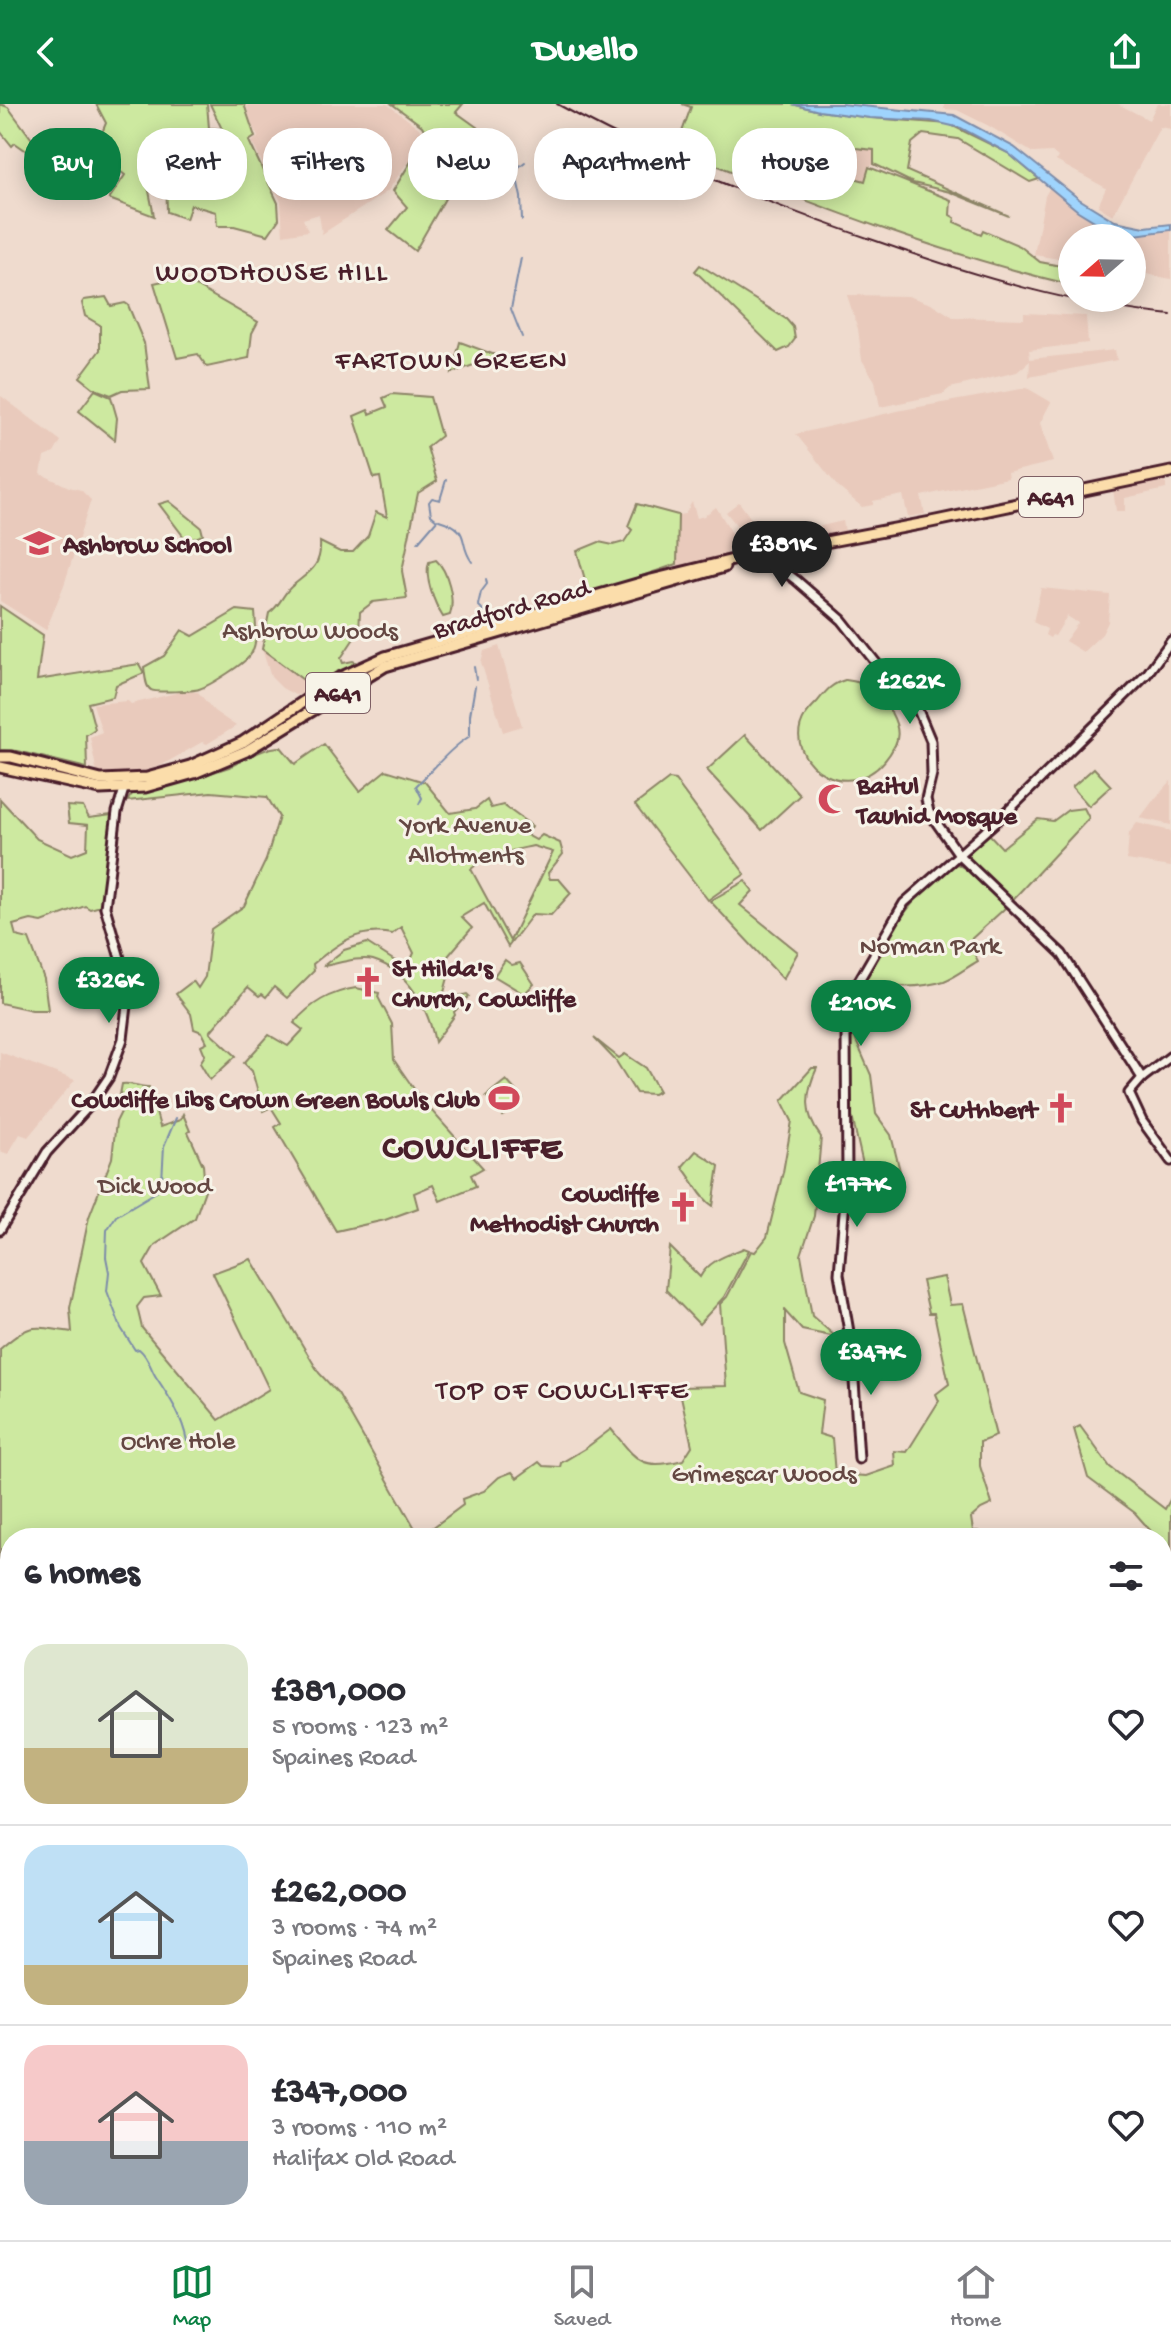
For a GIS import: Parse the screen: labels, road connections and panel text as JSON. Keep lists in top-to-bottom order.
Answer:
{
  "streets": {
    "main road": ["A641", "Bradford Road"]
  },
  "crossings": [
    ["A641", "Bradford Road"]
  ],
  "districts": [
    "WOODHOUSE HILL",
    "FARTOWN GREEN",
    "COWCLIFFE",
    "TOP OF COWCLIFFE"
  ],
  "parks": [
    "Ashbrow Woods",
    "York Avenue Allotments",
    "Norman Park",
    "Dick Wood",
    "Ochre Hole",
    "Grimescar Woods"
  ],
  "places": {
    "school or university": ["Ashbrow School"],
    "mosque": ["Baitul Tauhid Mosque"],
    "church": ["St Hilda's Church, Cowcliffe", "St Cuthbert", "Cowcliffe Methodist Church"],
    "sports": ["Cowcliffe Libs Crown Green Bowls Club"]
  },
  "north": "left",
  "page": {
    "header": "Dwello",
    "chip": [
      "Buy",
      "Rent",
      "Filters",
      "New",
      "Apartment",
      "House"
    ],
    "price": [
      "£381K",
      "£262K",
      "£326K",
      "£210K",
      "£177K",
      "£347K"
    ],
    "heading": "6 homes",
    "list": [
      {
        "name": "£381,000",
        "note": "5 rooms · 123 m² · Spaines Road"
      },
      {
        "name": "£262,000",
        "note": "3 rooms · 74 m² · Spaines Road"
      },
      {
        "name": "£347,000",
        "note": "3 rooms · 110 m² · Halifax Old Road"
      }
    ],
    "tabs": ["Map", "Saved", "Home"]
  }
}
